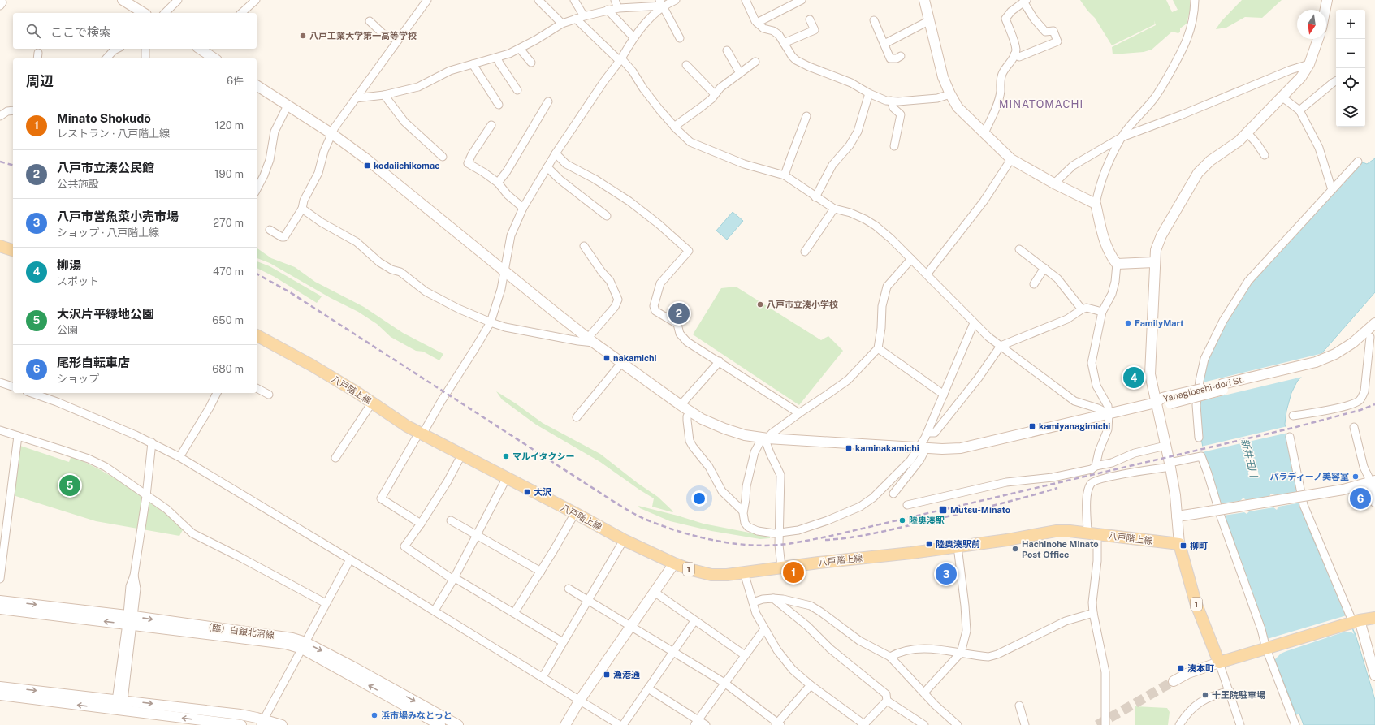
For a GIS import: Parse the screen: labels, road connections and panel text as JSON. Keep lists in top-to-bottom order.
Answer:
{
  "streets": {
    "main road": ["八戸階上線", "1"],
    "street": ["Yanagibashi-dori St.", "（臨）白銀北沼線"]
  },
  "crossings": [
    ["八戸階上線", "1"]
  ],
  "districts": ["MINATOMACHI"],
  "water": ["新井田川"],
  "places": {
    "other": [
      "八戸工業大学第一高等学校",
      "八戸市立湊小学校",
      "FamilyMart",
      "マルイタクシー",
      "パラディーノ美容室",
      "陸奥湊駅",
      "Hachinohe Minato Post Office",
      "十王院駐車場",
      "浜市場みなとっと"
    ],
    "transit": [
      "kodaiichikomae",
      "nakamichi",
      "kamiyanagimichi",
      "kaminakamichi",
      "大沢",
      "Mutsu-Minato",
      "陸奥湊駅前",
      "柳町",
      "湊本町",
      "漁港通"
    ]
  },
  "north": "bottom",
  "page": {
    "map_buttons": ["+", "−"],
    "search": "ここで検索",
    "heading": ["周辺", "6件"],
    "list": [
      {
        "mark": "1",
        "name": "Minato Shokudō",
        "note": "レストラン · 八戸階上線",
        "value": "120 m"
      },
      {
        "mark": "2",
        "name": "八戸市立湊公民館",
        "note": "公共施設",
        "value": "190 m"
      },
      {
        "mark": "3",
        "name": "八戸市営魚菜小売市場",
        "note": "ショップ · 八戸階上線",
        "value": "270 m"
      },
      {
        "mark": "4",
        "name": "柳湯",
        "note": "スポット",
        "value": "470 m"
      },
      {
        "mark": "5",
        "name": "大沢片平緑地公園",
        "note": "公園",
        "value": "650 m"
      },
      {
        "mark": "6",
        "name": "尾形自転車店",
        "note": "ショップ",
        "value": "680 m"
      }
    ],
    "pins": [
      "2",
      "4",
      "5",
      "6",
      "1",
      "3"
    ]
  }
}
